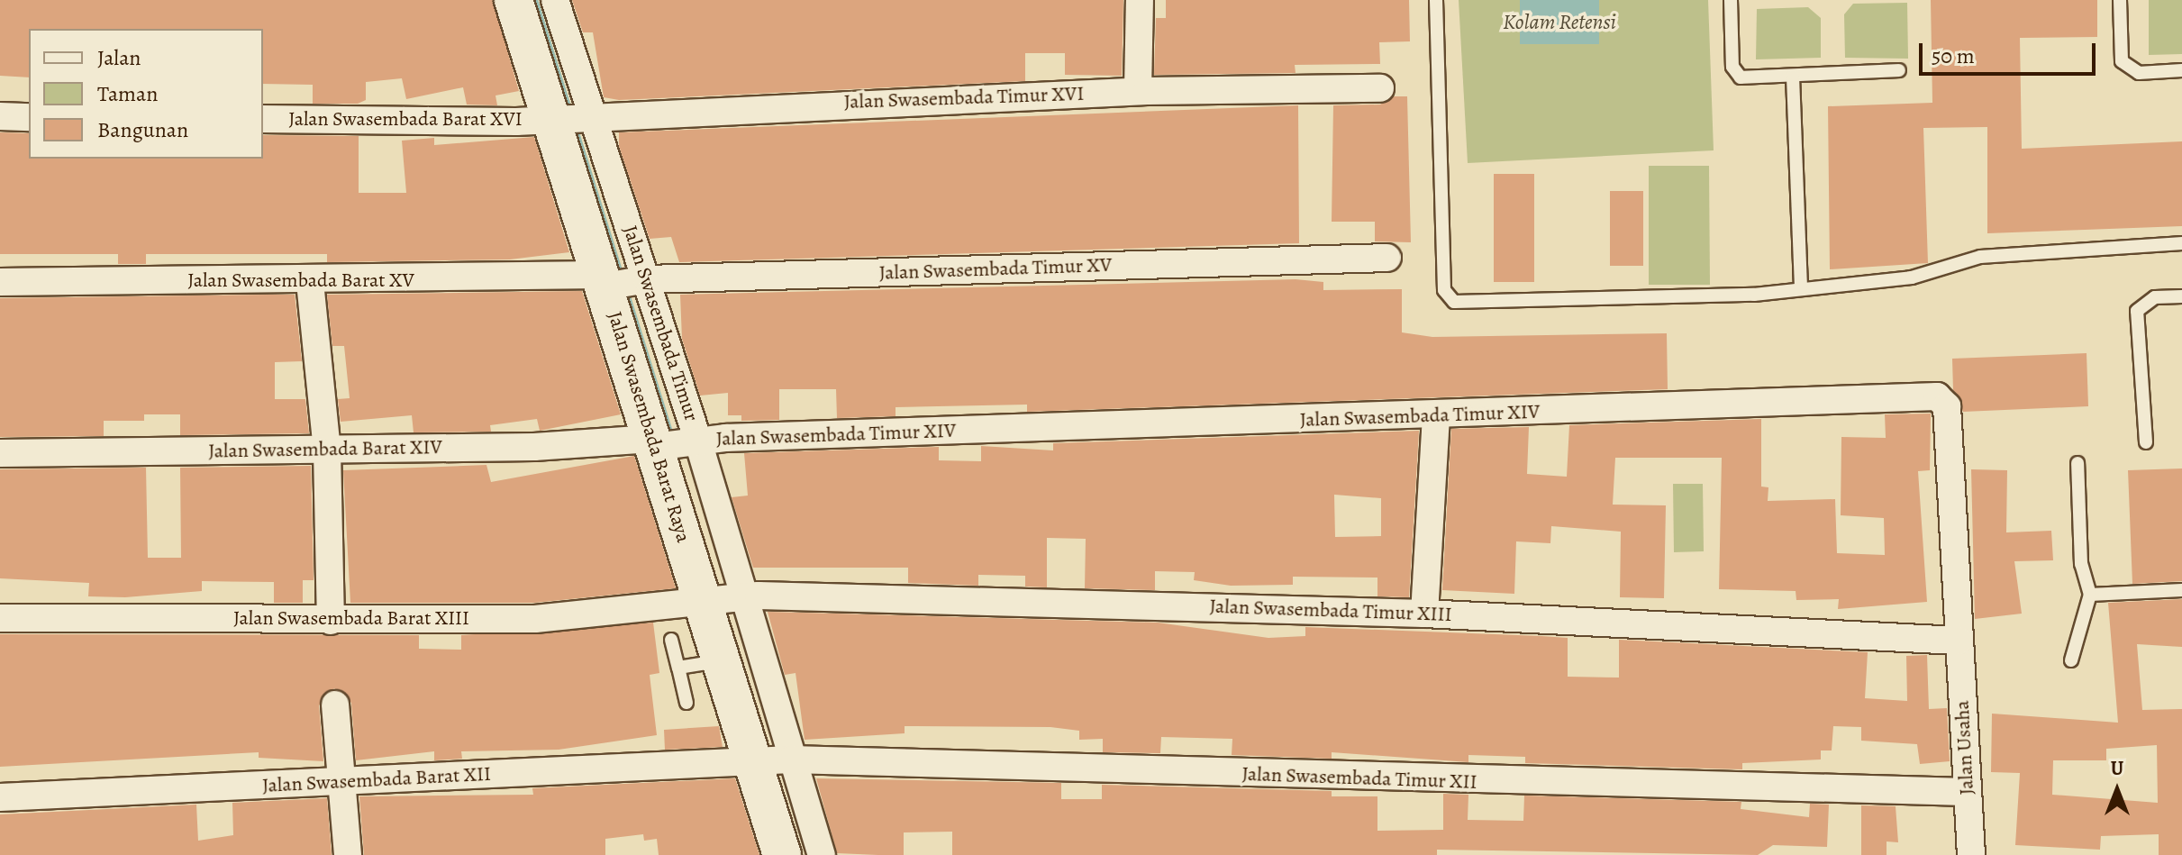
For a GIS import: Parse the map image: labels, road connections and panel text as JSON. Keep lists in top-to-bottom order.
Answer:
{
  "streets": {
    "street": [
      "Jalan Swasembada Timur XVI",
      "Jalan Swasembada Barat XVI",
      "Jalan Swasembada Timur XV",
      "Jalan Swasembada Barat XV",
      "Jalan Swasembada Timur",
      "Jalan Swasembada Timur XIV",
      "Jalan Swasembada Barat Raya",
      "Jalan Swasembada Barat XIV",
      "Jalan Swasembada Timur XIII",
      "Jalan Swasembada Barat XIII",
      "Jalan Usaha",
      "Jalan Swasembada Timur XII",
      "Jalan Swasembada Barat XII"
    ]
  },
  "crossings": [
    ["Jalan Swasembada Timur XVI", "Jalan Swasembada Barat XVI"],
    ["Jalan Swasembada Timur XVI", "Jalan Swasembada Timur"],
    ["Jalan Swasembada Timur XVI", "Jalan Swasembada Barat Raya"],
    ["Jalan Swasembada Barat XVI", "Jalan Swasembada Timur"],
    ["Jalan Swasembada Barat XVI", "Jalan Swasembada Barat Raya"],
    ["Jalan Swasembada Timur XV", "Jalan Swasembada Barat XV"],
    ["Jalan Swasembada Timur XV", "Jalan Swasembada Timur"],
    ["Jalan Swasembada Timur XV", "Jalan Swasembada Barat Raya"],
    ["Jalan Swasembada Barat XV", "Jalan Swasembada Barat Raya"],
    ["Jalan Swasembada Timur", "Jalan Swasembada Timur XIV"],
    ["Jalan Swasembada Timur", "Jalan Swasembada Barat Raya"],
    ["Jalan Swasembada Timur", "Jalan Swasembada Barat XIV"],
    ["Jalan Swasembada Timur XIV", "Jalan Swasembada Barat Raya"],
    ["Jalan Swasembada Timur XIV", "Jalan Swasembada Barat XIV"],
    ["Jalan Swasembada Timur XIV", "Jalan Swasembada Timur XIII"],
    ["Jalan Swasembada Timur XIV", "Jalan Usaha"],
    ["Jalan Swasembada Barat Raya", "Jalan Swasembada Barat XIV"],
    ["Jalan Swasembada Barat Raya", "Jalan Swasembada Timur XIII"],
    ["Jalan Swasembada Barat Raya", "Jalan Swasembada Barat XIII"],
    ["Jalan Swasembada Barat Raya", "Jalan Swasembada Timur XII"],
    ["Jalan Swasembada Barat Raya", "Jalan Swasembada Barat XII"],
    ["Jalan Swasembada Timur XIII", "Jalan Swasembada Barat XIII"],
    ["Jalan Swasembada Timur XIII", "Jalan Usaha"],
    ["Jalan Usaha", "Jalan Swasembada Timur XII"],
    ["Jalan Swasembada Timur XII", "Jalan Swasembada Barat XII"]
  ],
  "water": ["Kolam Retensi"],
  "legend": ["Jalan", "Taman", "Bangunan"],
  "scale_bar": "50 m",
  "north": "top"
}
